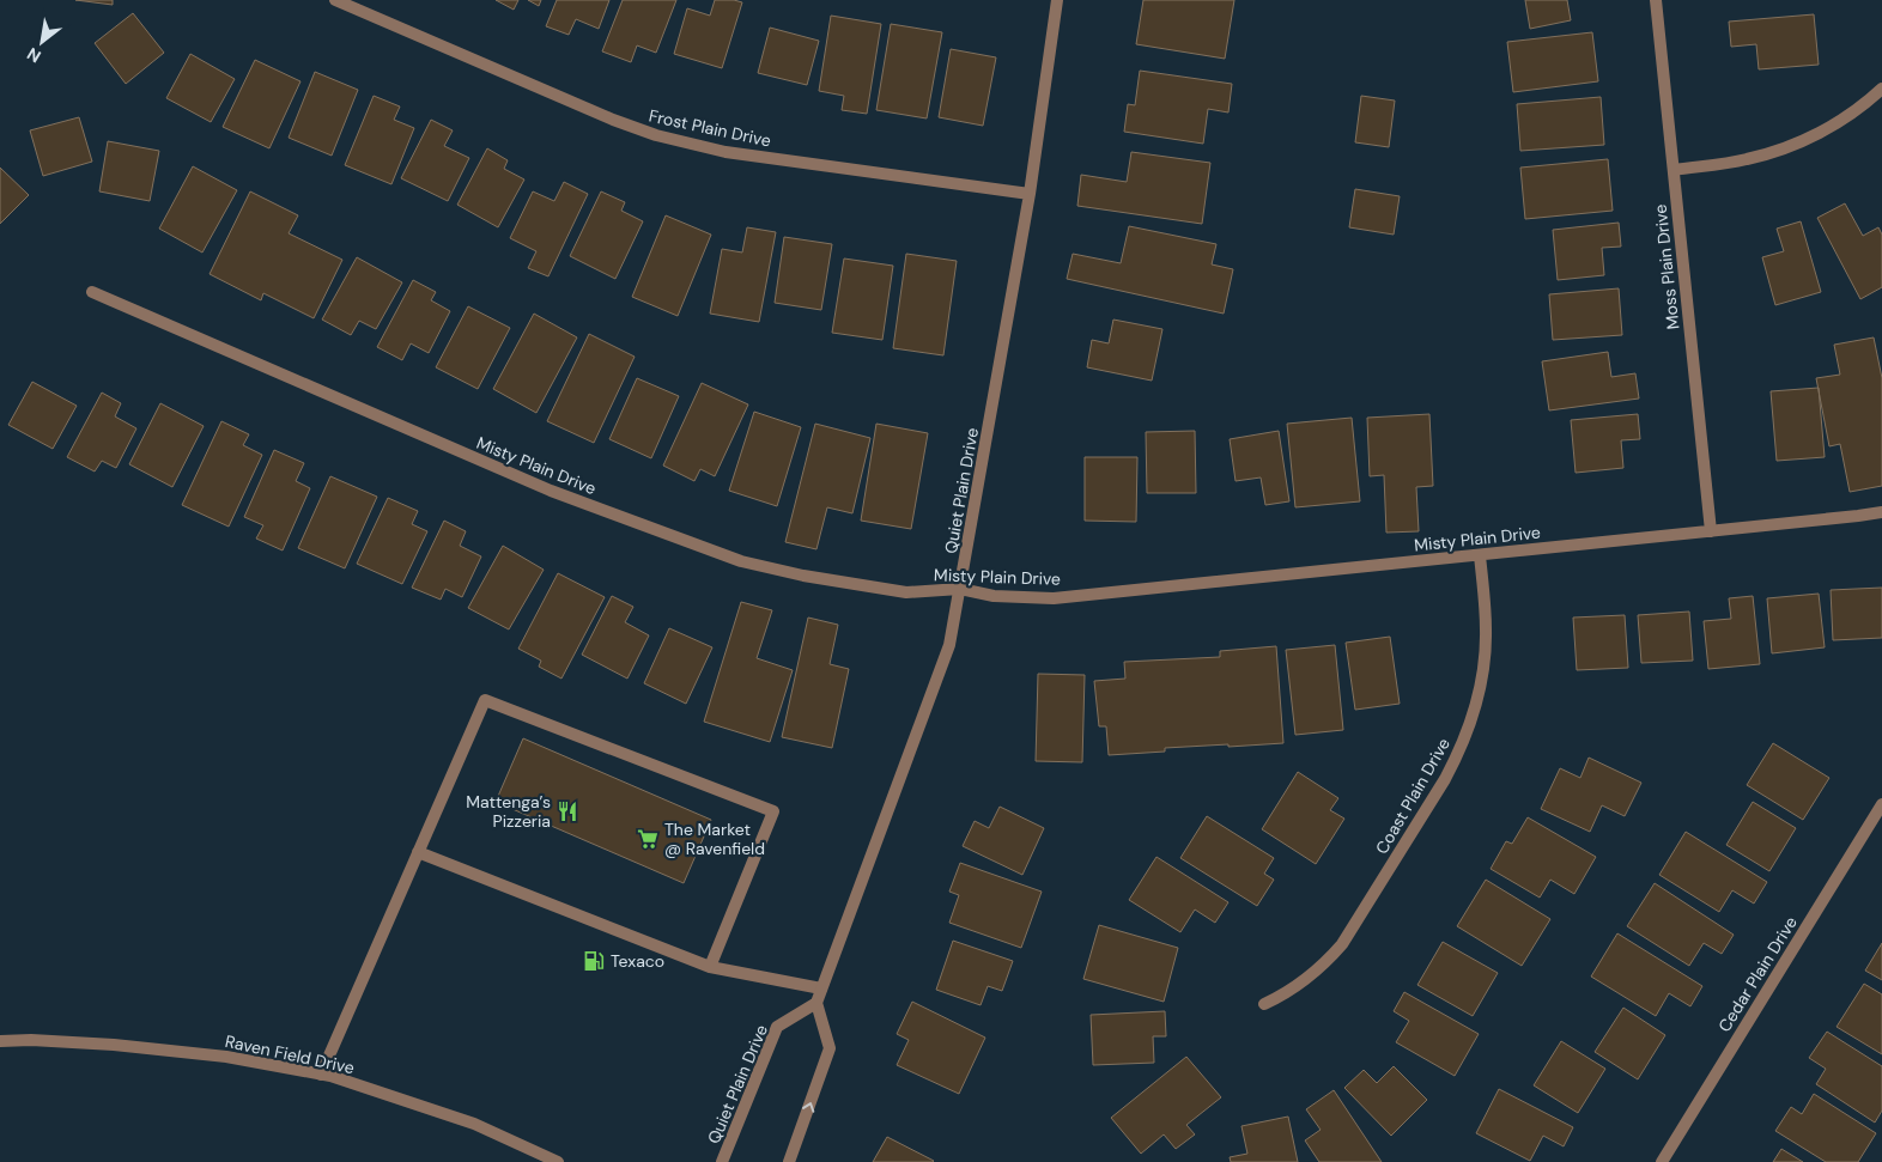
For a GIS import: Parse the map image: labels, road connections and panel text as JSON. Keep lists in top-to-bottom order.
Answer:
{
  "streets": {
    "street": [
      "Frost Plain Drive",
      "Moss Plain Drive",
      "Misty Plain Drive",
      "Quiet Plain Drive",
      "Coast Plain Drive",
      "Cedar Plain Drive",
      "Raven Field Drive"
    ]
  },
  "crossings": [
    ["Frost Plain Drive", "Quiet Plain Drive"],
    ["Moss Plain Drive", "Misty Plain Drive"],
    ["Misty Plain Drive", "Quiet Plain Drive"],
    ["Misty Plain Drive", "Coast Plain Drive"]
  ],
  "places": {
    "restaurant": ["Mattenga’s Pizzeria"],
    "supermarket": ["The Market @ Ravenfield"],
    "fuel station": ["Texaco"]
  },
  "north": "bottom left"
}
